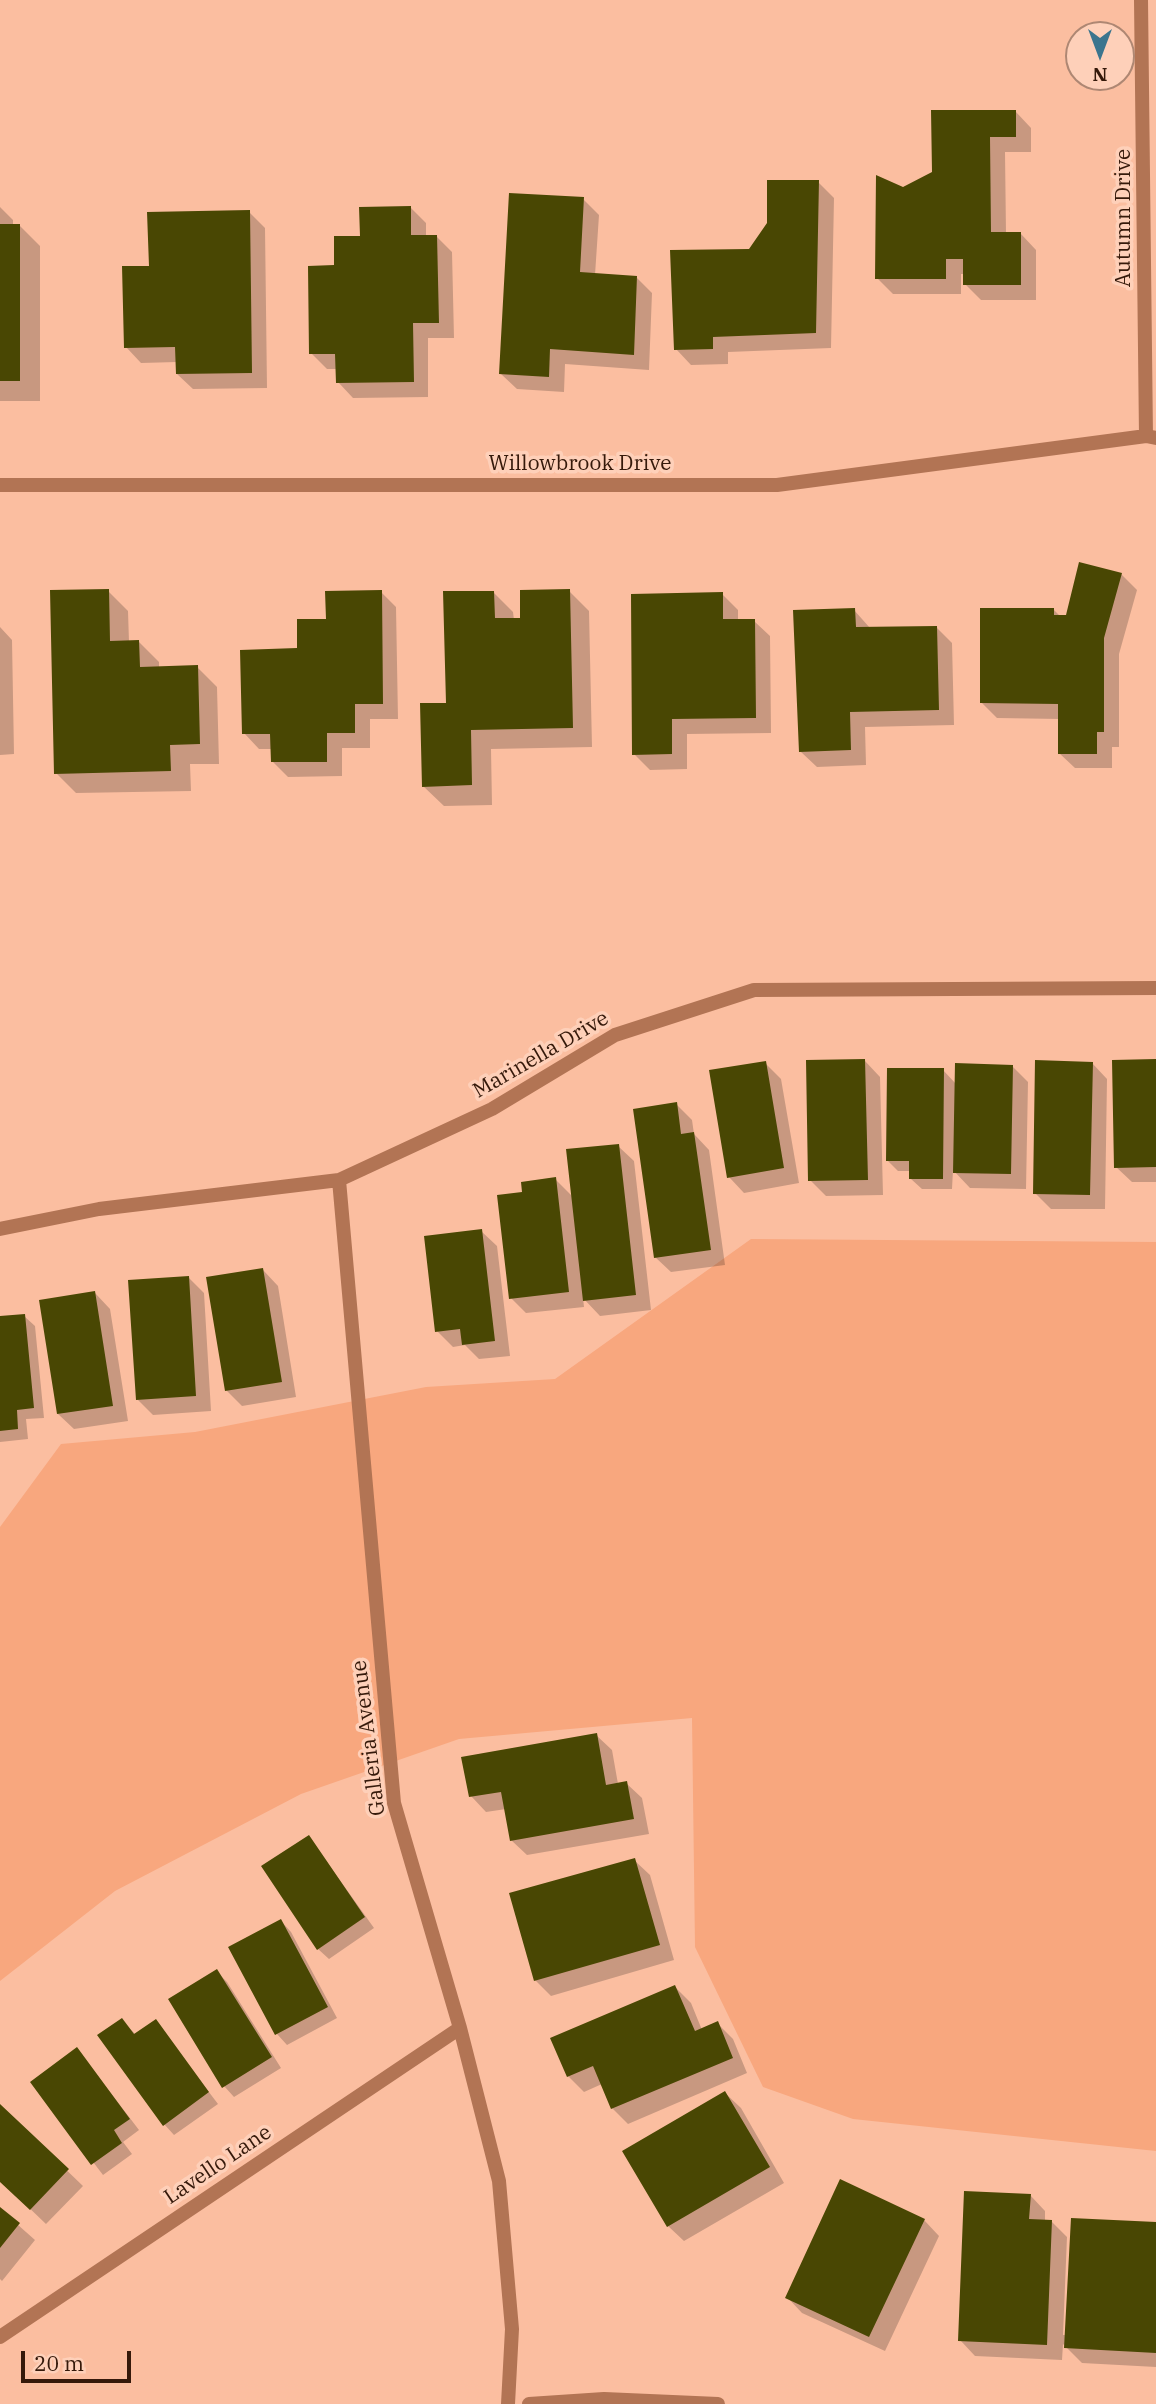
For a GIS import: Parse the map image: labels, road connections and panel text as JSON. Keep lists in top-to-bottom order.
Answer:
{
  "streets": {
    "street": [
      "Autumn Drive",
      "Willowbrook Drive",
      "Marinella Drive",
      "Galleria Avenue",
      "Lavello Lane"
    ]
  },
  "crossings": [
    ["Autumn Drive", "Willowbrook Drive"],
    ["Marinella Drive", "Galleria Avenue"],
    ["Galleria Avenue", "Lavello Lane"]
  ],
  "scale_bar": "20 m",
  "north": "bottom"
}
